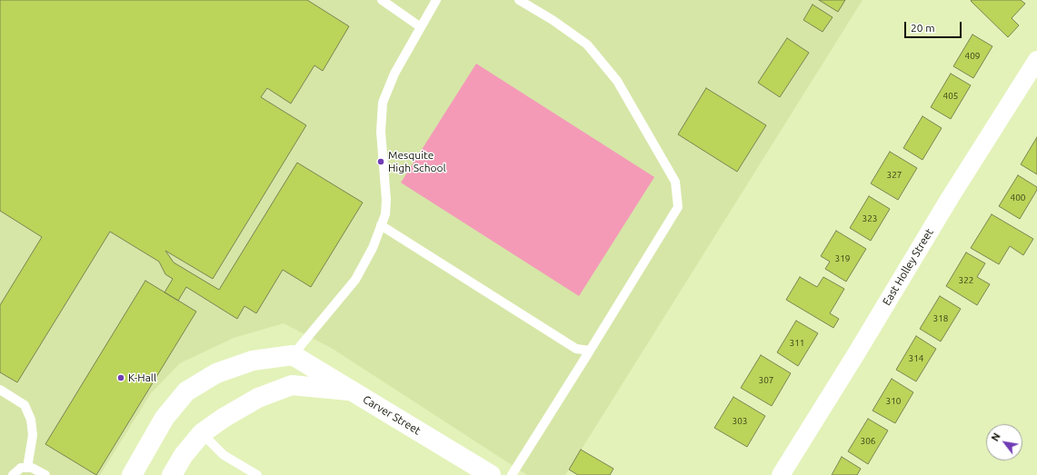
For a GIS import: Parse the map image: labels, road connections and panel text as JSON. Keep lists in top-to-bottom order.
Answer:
{
  "streets": {
    "street": ["East Holley Street", "Carver Street"]
  },
  "places": ["Mesquite High School", "K-Hall"],
  "house_numbers": [
    "409",
    "405",
    "327",
    "400",
    "323",
    "319",
    "322",
    "318",
    "311",
    "314",
    "307",
    "310",
    "303",
    "306"
  ],
  "scale_bar": "20 m",
  "north": "top left"
}
